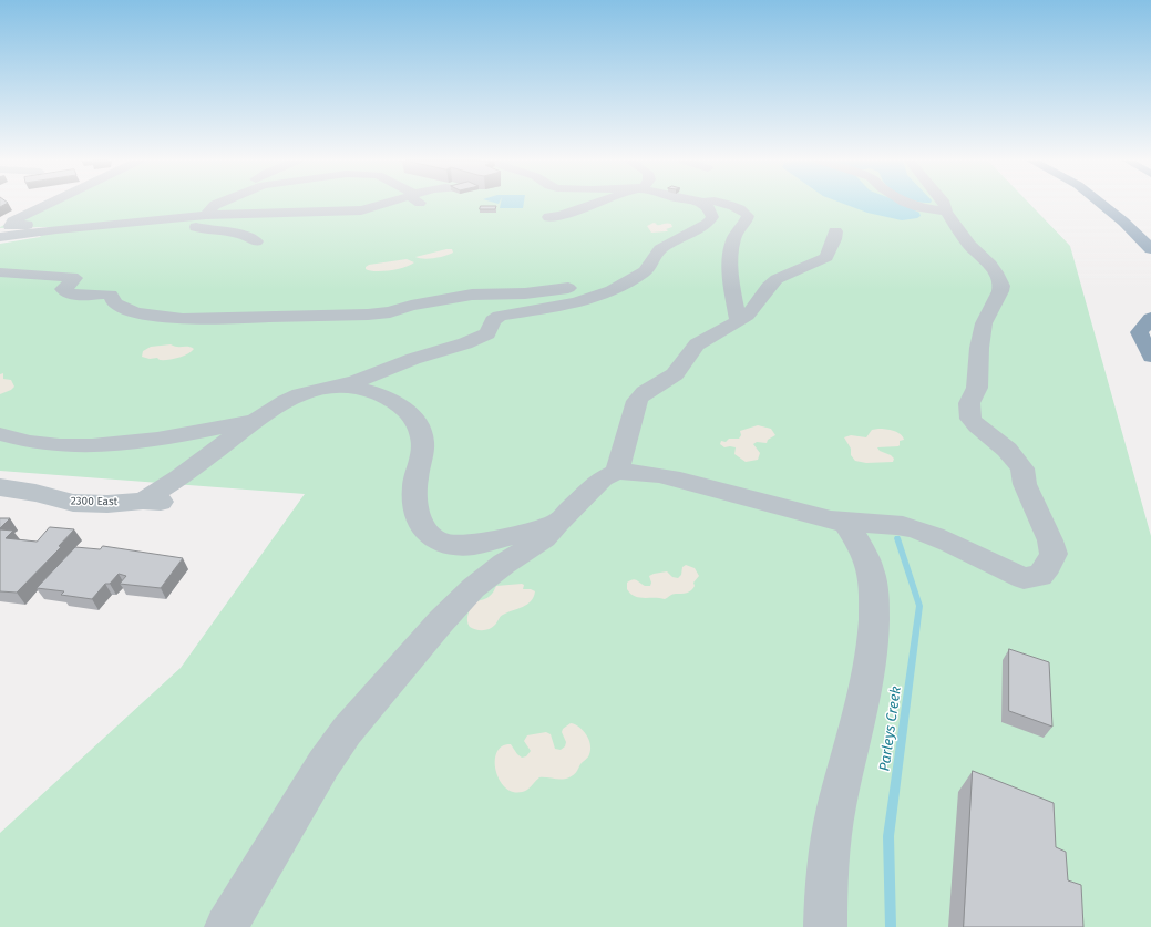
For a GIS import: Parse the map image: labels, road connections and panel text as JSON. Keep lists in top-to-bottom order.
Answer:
{
  "streets": {
    "street": ["2300 East"]
  },
  "water": ["Parleys Creek"]
}
